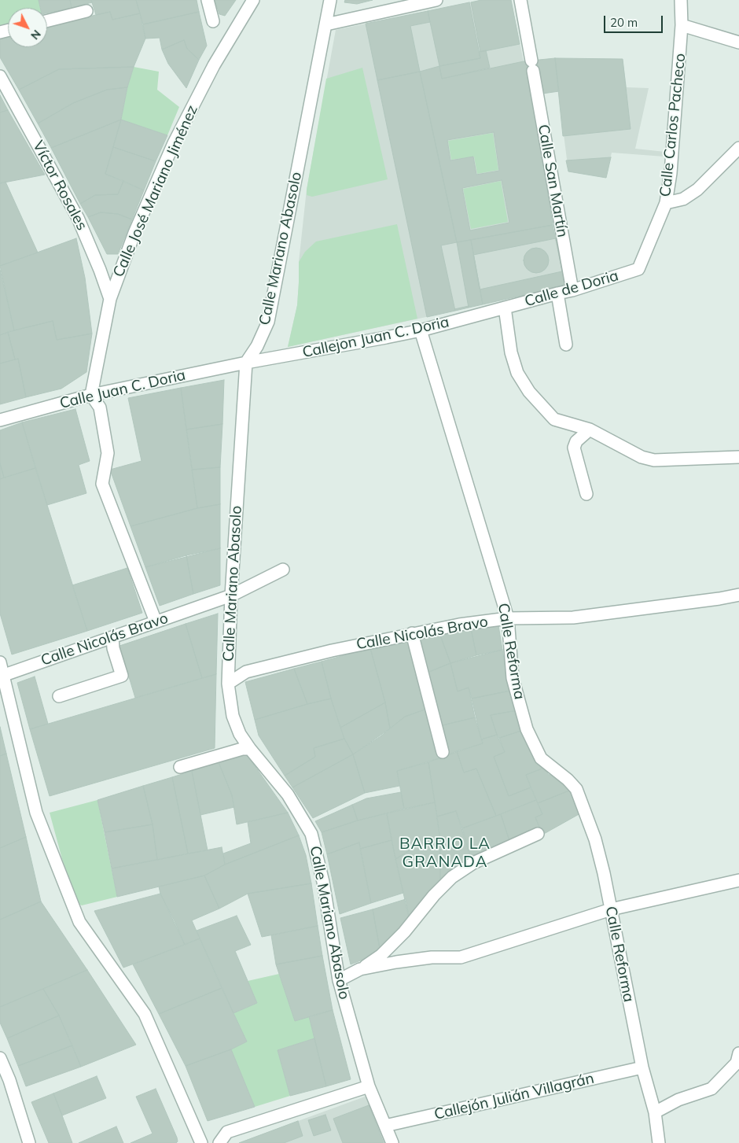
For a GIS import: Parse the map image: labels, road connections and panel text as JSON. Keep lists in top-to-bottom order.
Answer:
{
  "streets": {
    "street": [
      "Calle Carlos Pacheco",
      "Calle San Martín",
      "Víctor Rosales",
      "Calle José Mariano Jiménez",
      "Calle Mariano Abasolo",
      "Calle de Doria",
      "Callejon Juan C. Doria",
      "Calle Juan C. Doria",
      "Calle Nicolás Bravo",
      "Calle Reforma",
      "Callejón Julián Villagrán"
    ]
  },
  "crossings": [
    ["Calle Carlos Pacheco", "Calle de Doria"],
    ["Calle San Martín", "Calle de Doria"],
    ["Víctor Rosales", "Calle José Mariano Jiménez"],
    ["Calle José Mariano Jiménez", "Calle Juan C. Doria"],
    ["Calle Mariano Abasolo", "Callejon Juan C. Doria"],
    ["Calle Mariano Abasolo", "Calle Juan C. Doria"],
    ["Calle Mariano Abasolo", "Calle Nicolás Bravo"],
    ["Calle Mariano Abasolo", "Callejón Julián Villagrán"],
    ["Calle de Doria", "Callejon Juan C. Doria"],
    ["Callejon Juan C. Doria", "Calle Juan C. Doria"],
    ["Callejon Juan C. Doria", "Calle Reforma"],
    ["Calle Nicolás Bravo", "Calle Reforma"],
    ["Calle Reforma", "Callejón Julián Villagrán"]
  ],
  "districts": ["BARRIO LA GRANADA"],
  "scale_bar": "20 m",
  "north": "bottom right"
}
